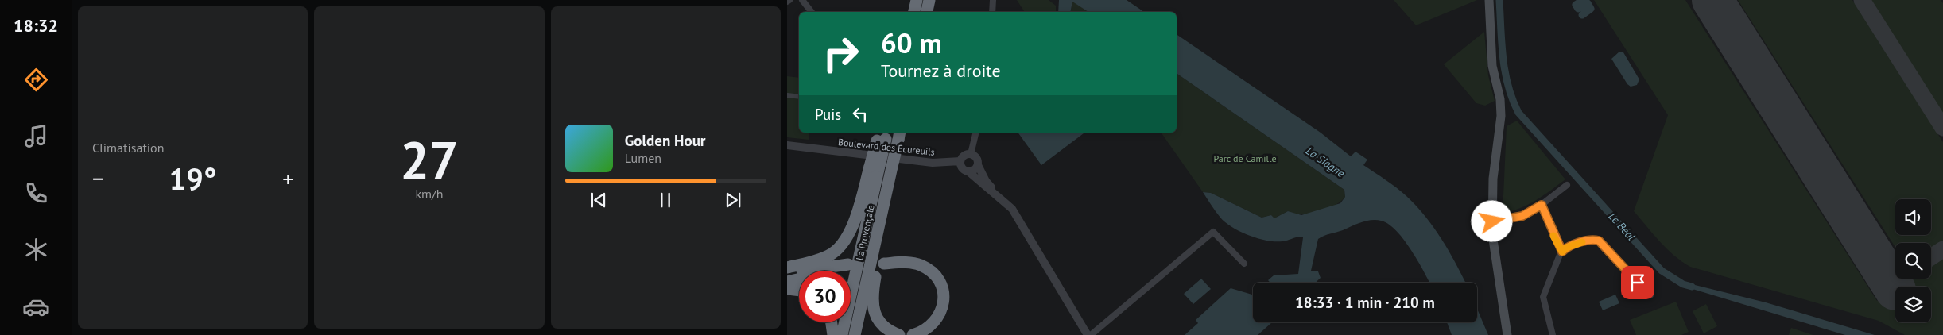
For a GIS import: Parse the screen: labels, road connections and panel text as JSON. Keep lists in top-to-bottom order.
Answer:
{
  "streets": {
    "highway": ["La Provençale"],
    "street": ["Boulevard des Écureuils"]
  },
  "water": ["La Siagne", "Le Béal"],
  "parks": ["Parc de Camille"],
  "page": {
    "tabs": "18:32",
    "tile": [
      "Climatisation",
      ["27", "km/h"]
    ],
    "turn": ["60 m", "Tournez à droite"],
    "then": "Puis",
    "song": ["Golden Hour", "Lumen"],
    "heat": ["−", "19°", "+"],
    "limit": "30",
    "trip": "18:33 · 1 min · 210 m"
  }
}
